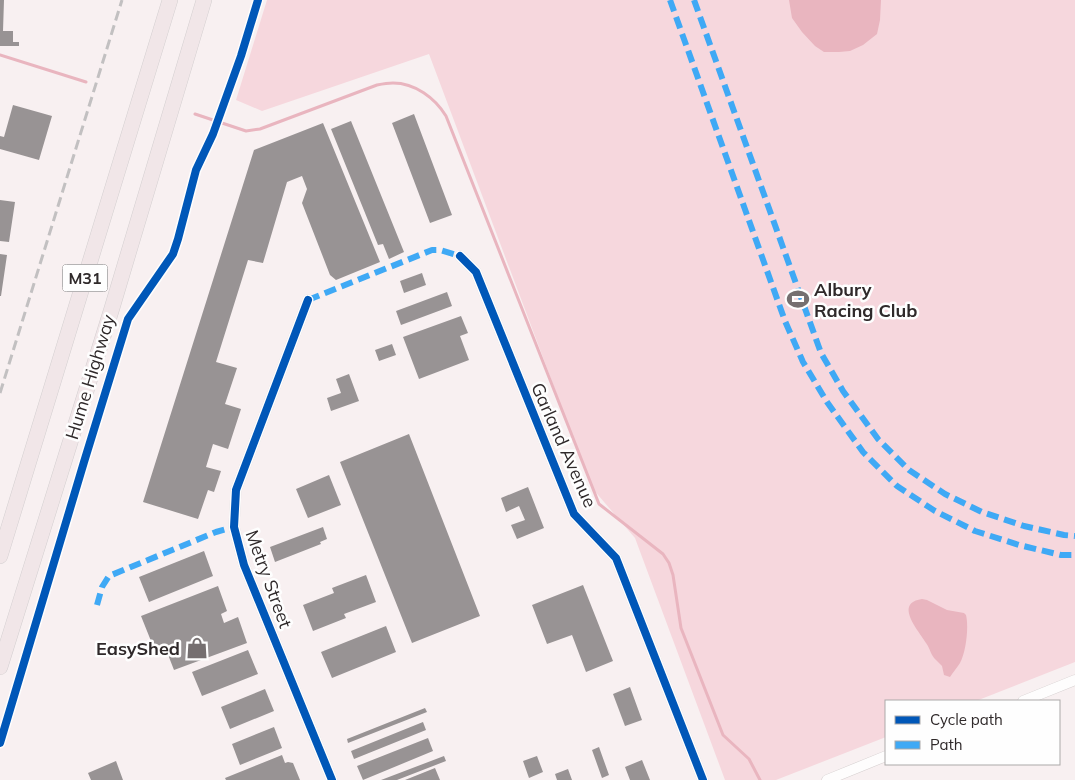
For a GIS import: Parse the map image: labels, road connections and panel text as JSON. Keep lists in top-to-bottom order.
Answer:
{
  "streets": {
    "highway": ["M31", "Hume Highway"],
    "street": ["Garland Avenue", "Metry Street"]
  },
  "places": {
    "sports": ["Albury Racing Club"],
    "shop": ["EasyShed"]
  },
  "legend": ["Cycle path", "Path"]
}
